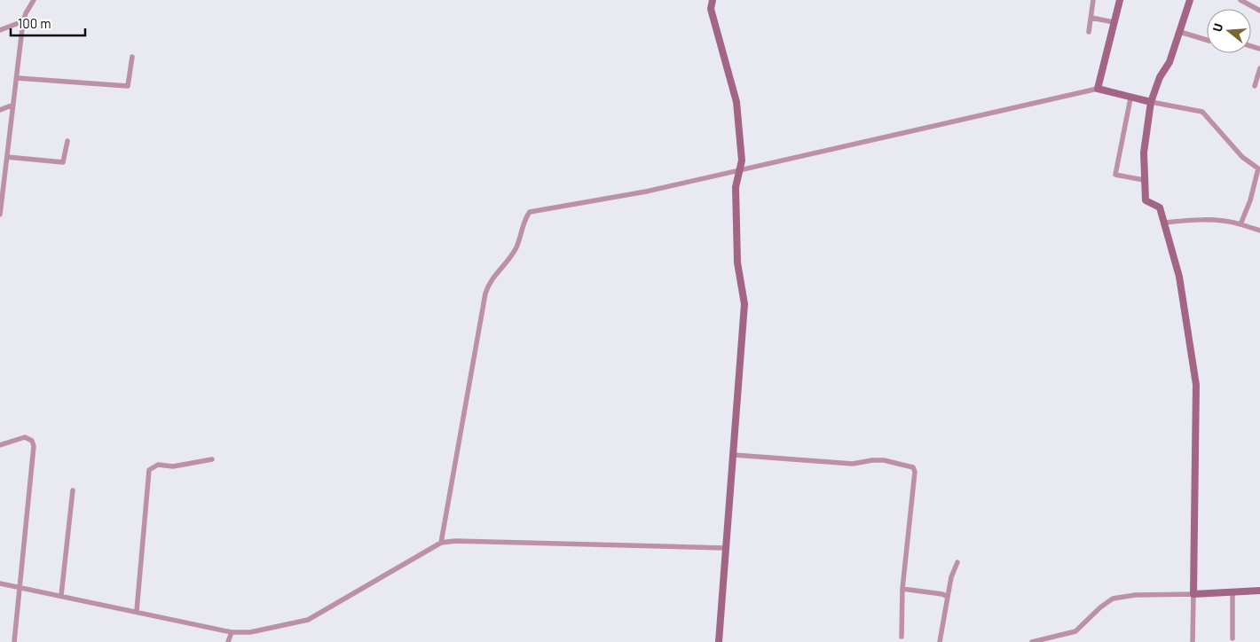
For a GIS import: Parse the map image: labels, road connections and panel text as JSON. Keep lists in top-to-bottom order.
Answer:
{
  "scale_bar": "100 m",
  "north": "left"
}
